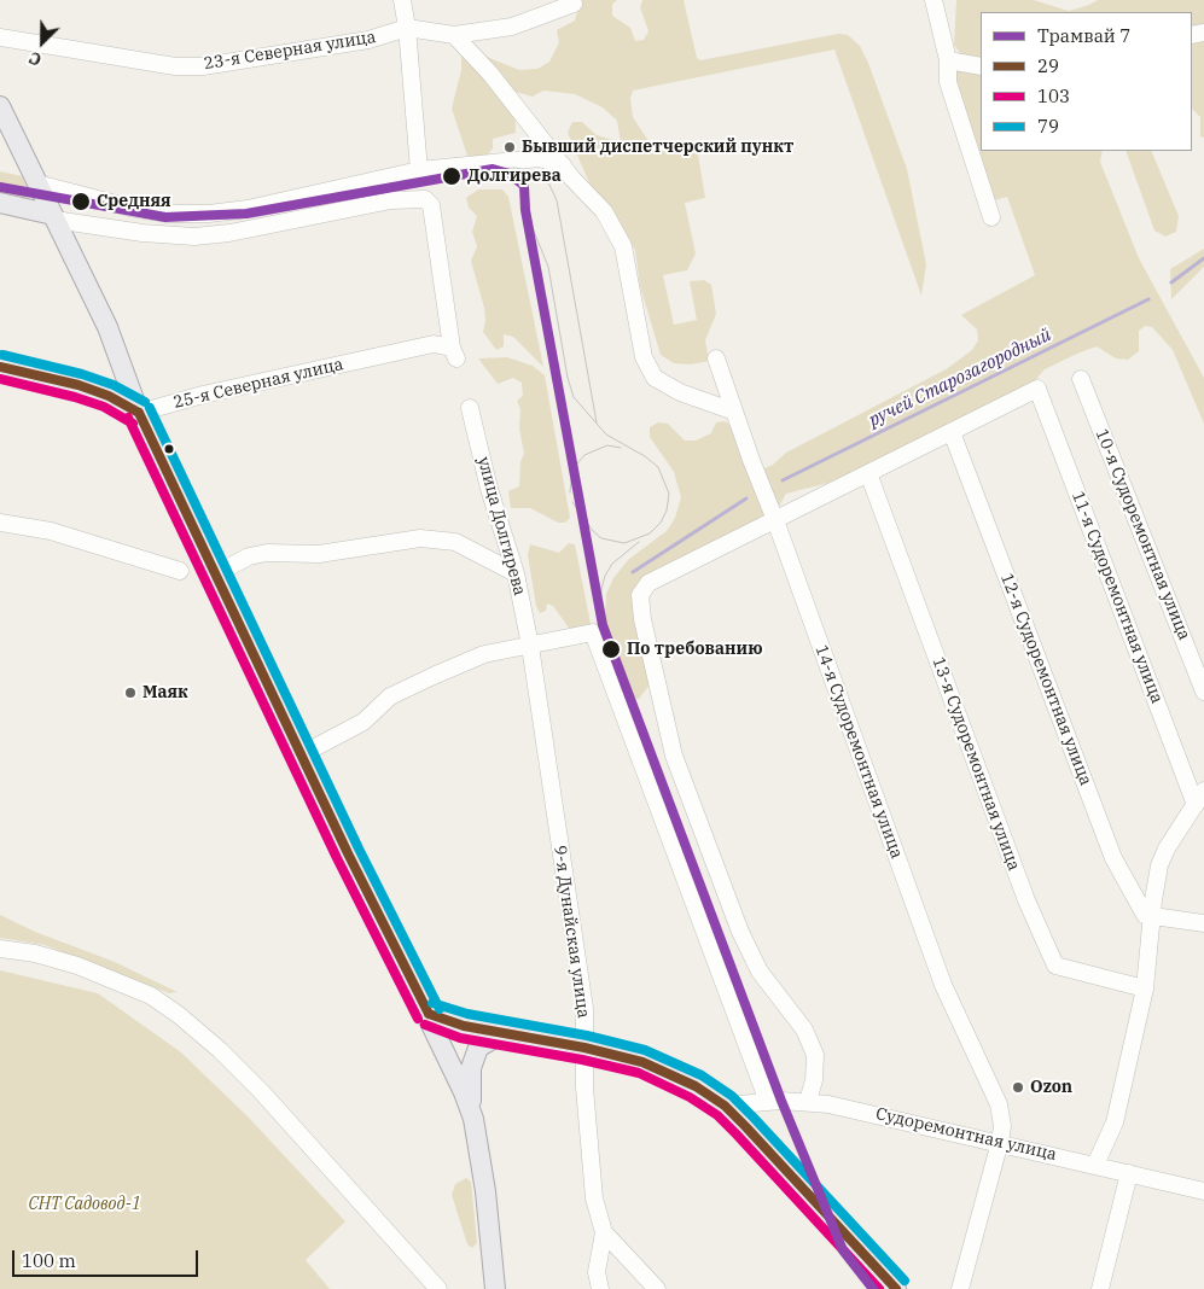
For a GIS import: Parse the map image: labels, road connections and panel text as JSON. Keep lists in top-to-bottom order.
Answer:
{
  "streets": {
    "street": [
      "23-я Северная улица",
      "25-я Северная улица",
      "улица Долгирева",
      "10-я Судоремонтная улица",
      "11-я Судоремонтная улица",
      "12-я Судоремонтная улица",
      "14-я Судоремонтная улица",
      "13-я Судоремонтная улица",
      "9-я Дунайская улица",
      "Судоремонтная улица"
    ]
  },
  "crossings": [
    ["улица Долгирева", "9-я Дунайская улица"],
    ["11-я Судоремонтная улица", "12-я Судоремонтная улица"],
    ["14-я Судоремонтная улица", "Судоремонтная улица"]
  ],
  "water": ["ручей Старозагородный"],
  "parks": ["СНТ Садовод-1"],
  "places": [
    "Бывший диспетчерский пункт",
    "Долгирева",
    "Средняя",
    "По требованию",
    "Маяк",
    "Ozon"
  ],
  "lines": [
    "tram line 7",
    "transit line 79",
    "transit line 29",
    "transit line 103"
  ],
  "legend": [
    "Трамвай 7",
    "29",
    "103",
    "79"
  ],
  "scale_bar": "100 m",
  "north": "bottom left"
}
